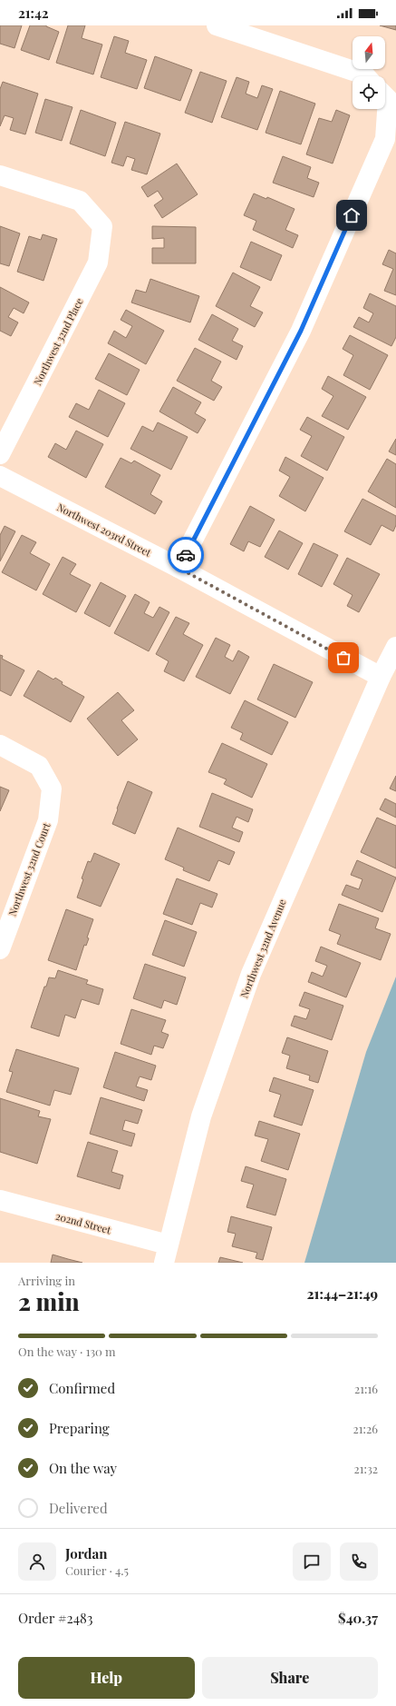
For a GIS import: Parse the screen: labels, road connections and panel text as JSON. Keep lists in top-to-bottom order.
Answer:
{
  "streets": {
    "street": [
      "Northwest 32nd Place",
      "Northwest 203rd Street",
      "Northwest 32nd Court",
      "Northwest 32nd Avenue",
      "202nd Street"
    ]
  },
  "crossings": [
    ["Northwest 203rd Street", "Northwest 32nd Avenue"],
    ["Northwest 32nd Avenue", "202nd Street"]
  ],
  "north": "top",
  "page": {
    "status": "21:42",
    "heading": ["2 min", "Arriving in", "21:44–21:49"],
    "panel": [
      "Jordan",
      "Courier · 4.5",
      "Order #2483",
      "$40.37"
    ],
    "bar": "On the way · 130 m",
    "list": [
      ["Confirmed", "21:16"],
      ["Preparing", "21:26"],
      ["On the way", "21:32"],
      "Delivered"
    ],
    "buttons": ["Help", "Share"]
  }
}
